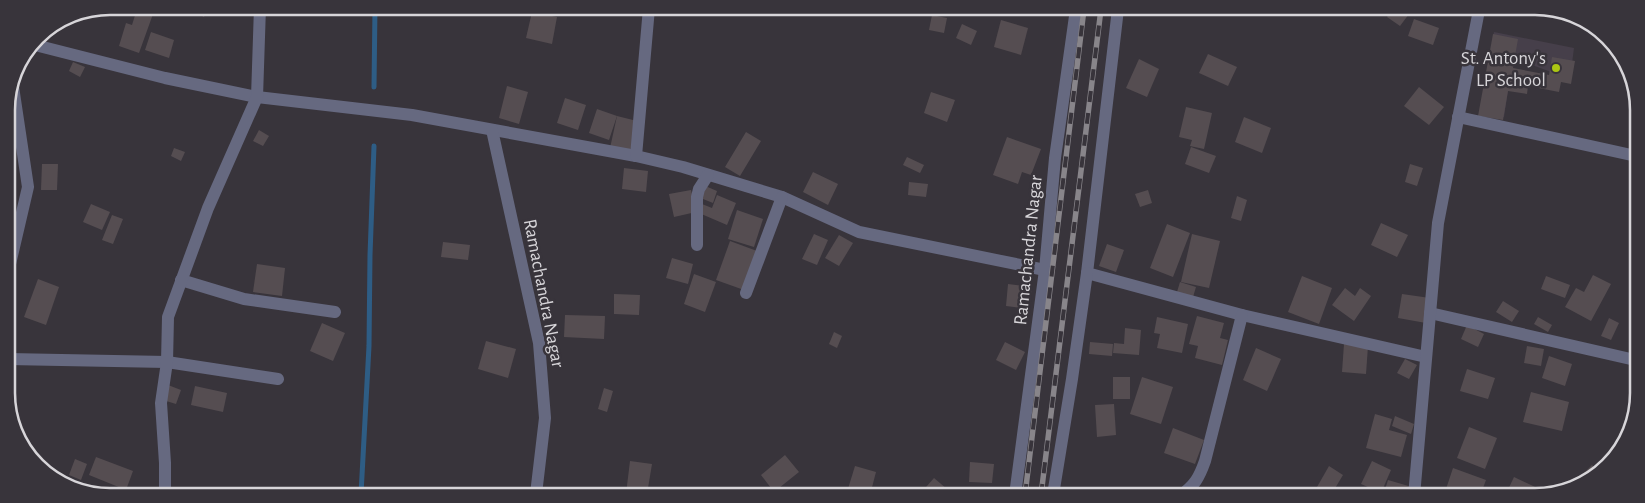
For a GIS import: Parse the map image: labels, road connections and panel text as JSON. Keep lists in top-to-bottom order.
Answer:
{
  "streets": {
    "street": ["Ramachandra Nagar"]
  },
  "places": ["St. Antony's LP School"]
}
